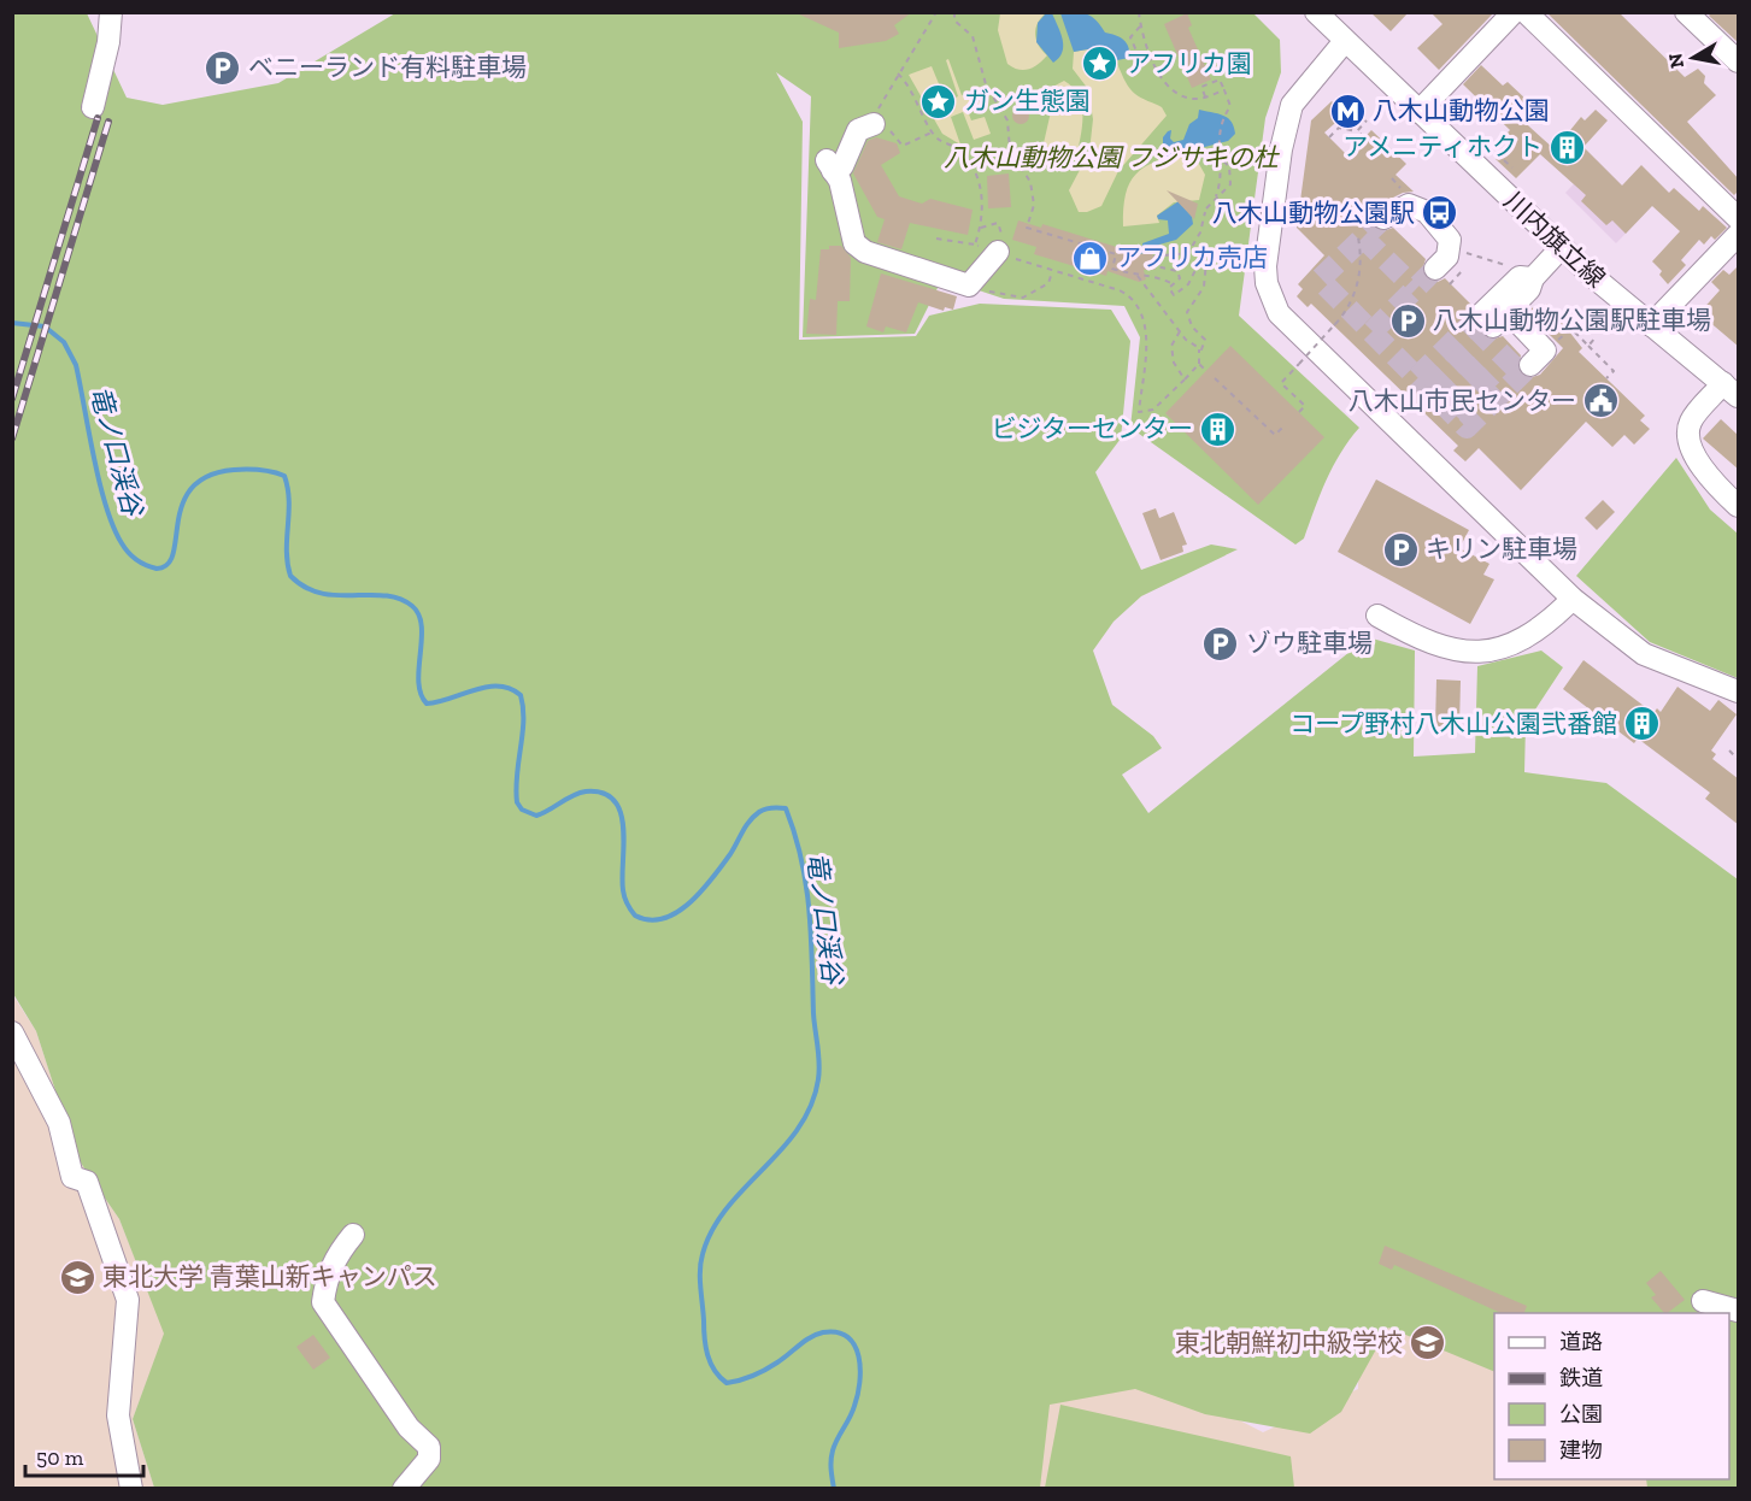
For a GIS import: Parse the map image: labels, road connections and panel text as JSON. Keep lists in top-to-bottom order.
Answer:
{
  "streets": {
    "street": ["川内旗立線"]
  },
  "water": ["竜ノ口渓谷"],
  "parks": ["八木山動物公園 フジサキの杜"],
  "places": {
    "place": ["アフリカ園", "ガン生態園"],
    "parking": [
      "ベニーランド有料駐車場",
      "八木山動物公園駅駐車場",
      "キリン駐車場",
      "ゾウ駐車場"
    ],
    "metro station": ["八木山動物公園"],
    "building": ["アメニティホクト", "ビジターセンター", "コープ野村八木山公園弐番館"],
    "bus stop": ["八木山動物公園駅"],
    "shop": ["アフリカ売店"],
    "public building": ["八木山市民センター"],
    "school or university": ["東北大学 青葉山新キャンパス", "東北朝鮮初中級学校"]
  },
  "legend": [
    "道路",
    "鉄道",
    "公園",
    "建物"
  ],
  "scale_bar": "50 m",
  "north": "left"
}
